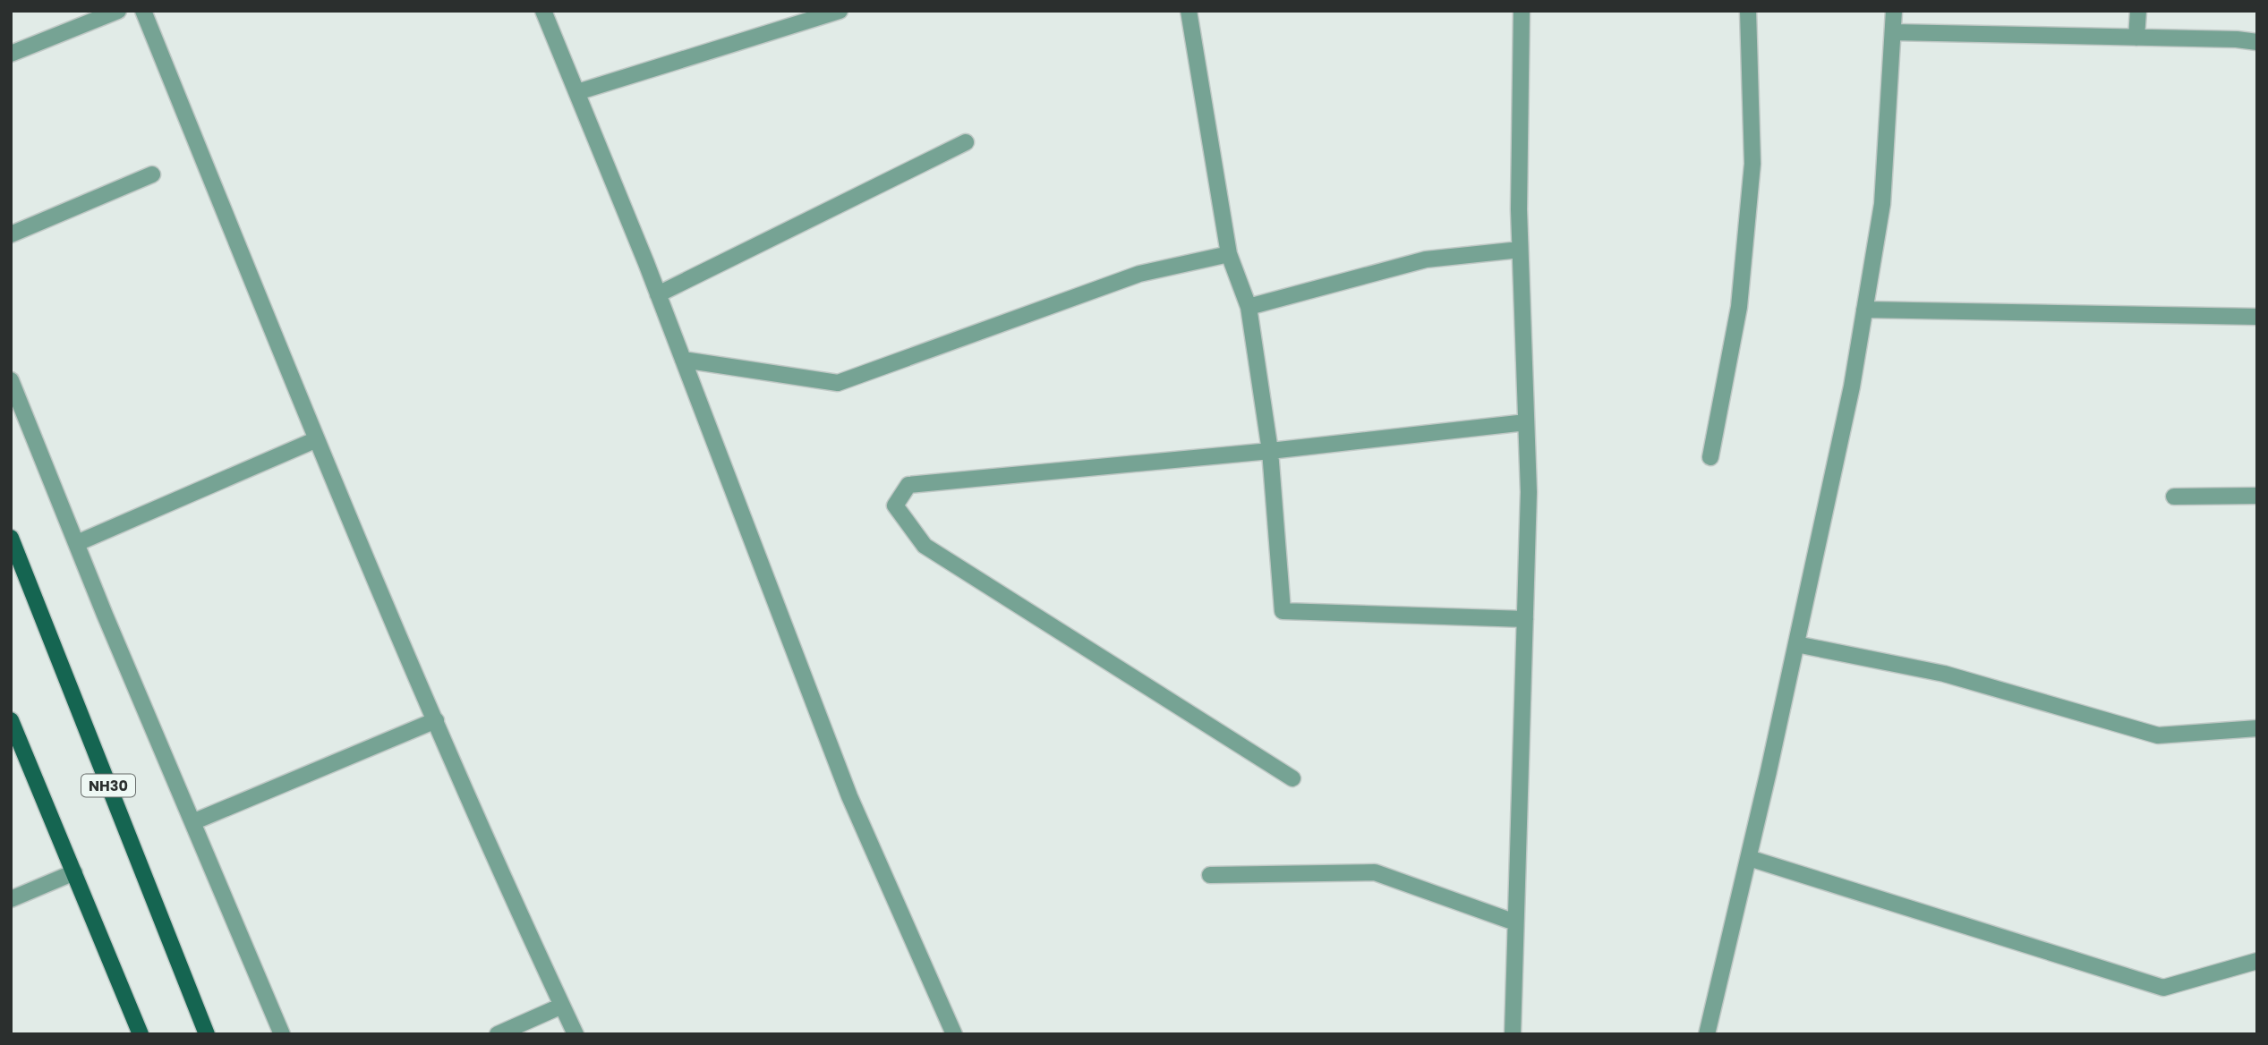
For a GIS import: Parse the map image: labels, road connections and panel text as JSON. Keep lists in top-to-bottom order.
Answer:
{
  "streets": {
    "main road": ["NH30"]
  }
}
